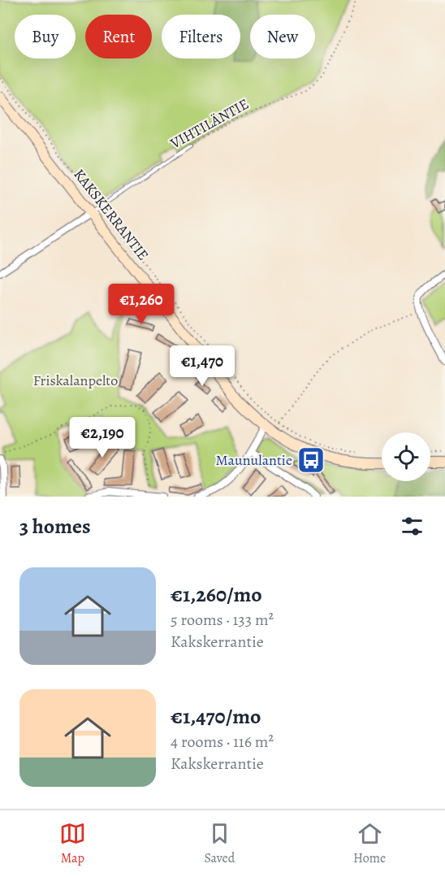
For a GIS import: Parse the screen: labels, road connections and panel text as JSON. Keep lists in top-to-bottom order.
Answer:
{
  "streets": {
    "main road": ["KAKSKERRANTIE"],
    "lane": ["VIHTILÄNTIE"]
  },
  "crossings": [
    ["VIHTILÄNTIE", "KAKSKERRANTIE"]
  ],
  "parks": ["Friskalanpelto"],
  "places": {
    "bus stop": ["Maunulantie"]
  },
  "page": {
    "chip": [
      "Buy",
      "Rent",
      "Filters",
      "New"
    ],
    "price": ["€1,260", "€1,470", "€2,190"],
    "heading": "3 homes",
    "list": [
      {
        "name": "€1,260/mo",
        "note": "5 rooms · 133 m² · Kakskerrantie"
      },
      {
        "name": "€1,470/mo",
        "note": "4 rooms · 116 m² · Kakskerrantie"
      }
    ],
    "tabs": ["Map", "Saved", "Home"]
  }
}
